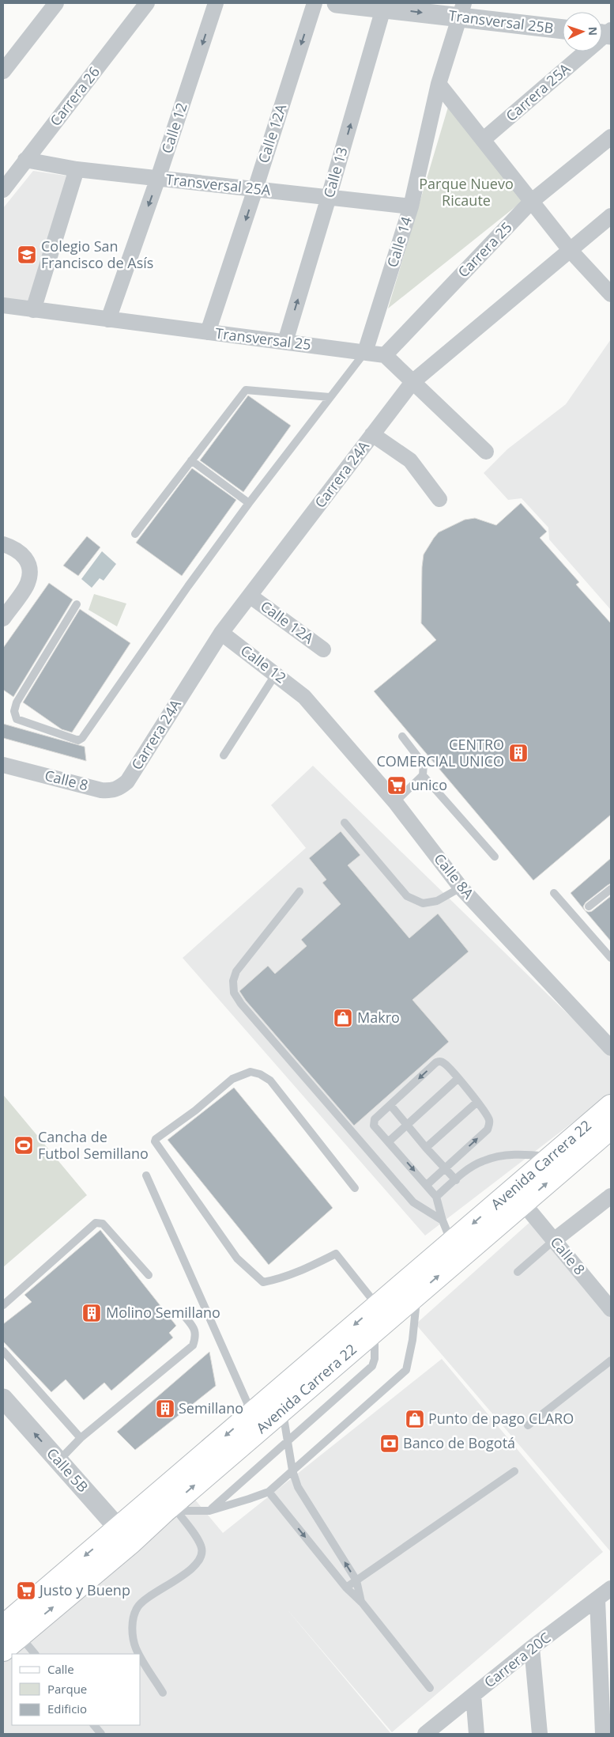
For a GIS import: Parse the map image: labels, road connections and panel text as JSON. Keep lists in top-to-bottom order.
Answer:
{
  "streets": {
    "main road": ["Avenida Carrera 22"],
    "street": [
      "Transversal 25B",
      "Carrera 25A",
      "Carrera 26",
      "Calle 12",
      "Calle 12A",
      "Calle 13",
      "Transversal 25A",
      "Calle 14",
      "Carrera 25",
      "Transversal 25",
      "Carrera 24A",
      "Calle 8",
      "Calle 8A",
      "Calle 5B",
      "Carrera 20C"
    ]
  },
  "crossings": [
    ["Transversal 25B", "Calle 13"],
    ["Transversal 25B", "Calle 14"],
    ["Carrera 26", "Transversal 25A"],
    ["Calle 12", "Transversal 25A"],
    ["Calle 12", "Transversal 25"],
    ["Calle 12", "Carrera 24A"],
    ["Calle 12", "Calle 8A"],
    ["Calle 12A", "Transversal 25A"],
    ["Calle 12A", "Transversal 25"],
    ["Calle 12A", "Carrera 24A"],
    ["Calle 13", "Transversal 25A"],
    ["Calle 13", "Transversal 25"],
    ["Transversal 25A", "Calle 14"],
    ["Calle 14", "Transversal 25"],
    ["Carrera 25", "Transversal 25"],
    ["Carrera 24A", "Calle 8"],
    ["Calle 8", "Avenida Carrera 22"],
    ["Avenida Carrera 22", "Calle 5B"]
  ],
  "one_way": ["Calle 12A", "Calle 13", "Calle 5B"],
  "parks": ["Parque Nuevo Ricaute"],
  "places": {
    "school or university": ["Colegio San Francisco de Asís"],
    "building": ["CENTRO COMERCIAL UNICO", "Molino Semillano", "Semillano"],
    "supermarket": ["unico", "Justo y Buenp"],
    "shop": ["Makro", "Punto de pago CLARO"],
    "sports": ["Cancha de Futbol Semillano"],
    "bank": ["Banco de Bogotá"]
  },
  "legend": ["Calle", "Parque", "Edificio"],
  "north": "right"
}
